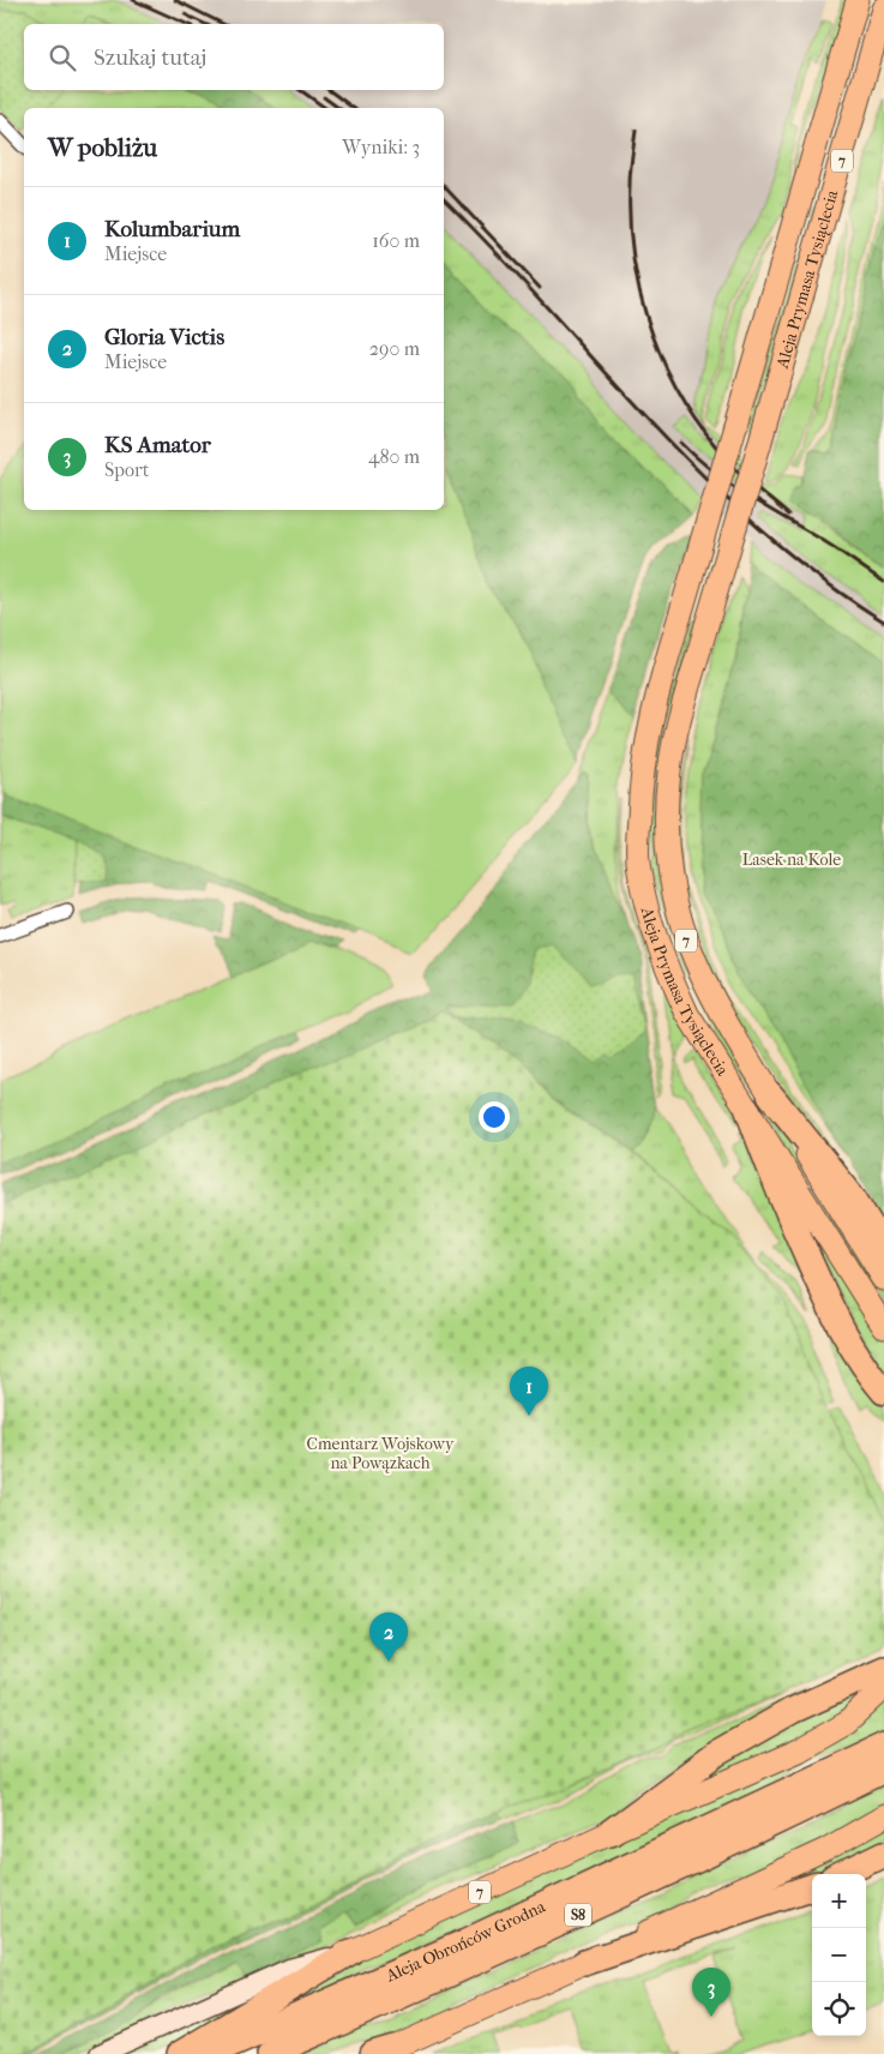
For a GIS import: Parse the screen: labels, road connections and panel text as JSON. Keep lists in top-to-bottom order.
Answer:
{
  "streets": {
    "highway": ["7", "S8", "Aleja Obrońców Grodna"],
    "main road": ["Aleja Prymasa Tysiąclecia"]
  },
  "parks": ["Lasek na Kole", "Cmentarz Wojskowy na Powązkach"],
  "page": {
    "search": "Szukaj tutaj",
    "heading": ["W pobliżu", "Wyniki: 3"],
    "list": [
      {
        "mark": "1",
        "name": "Kolumbarium",
        "note": "Miejsce",
        "value": "160 m"
      },
      {
        "mark": "2",
        "name": "Gloria Victis",
        "note": "Miejsce",
        "value": "290 m"
      },
      {
        "mark": "3",
        "name": "KS Amator",
        "note": "Sport",
        "value": "480 m"
      }
    ],
    "pins": ["1", "2", "3"],
    "map_buttons": ["+", "−"]
  }
}
